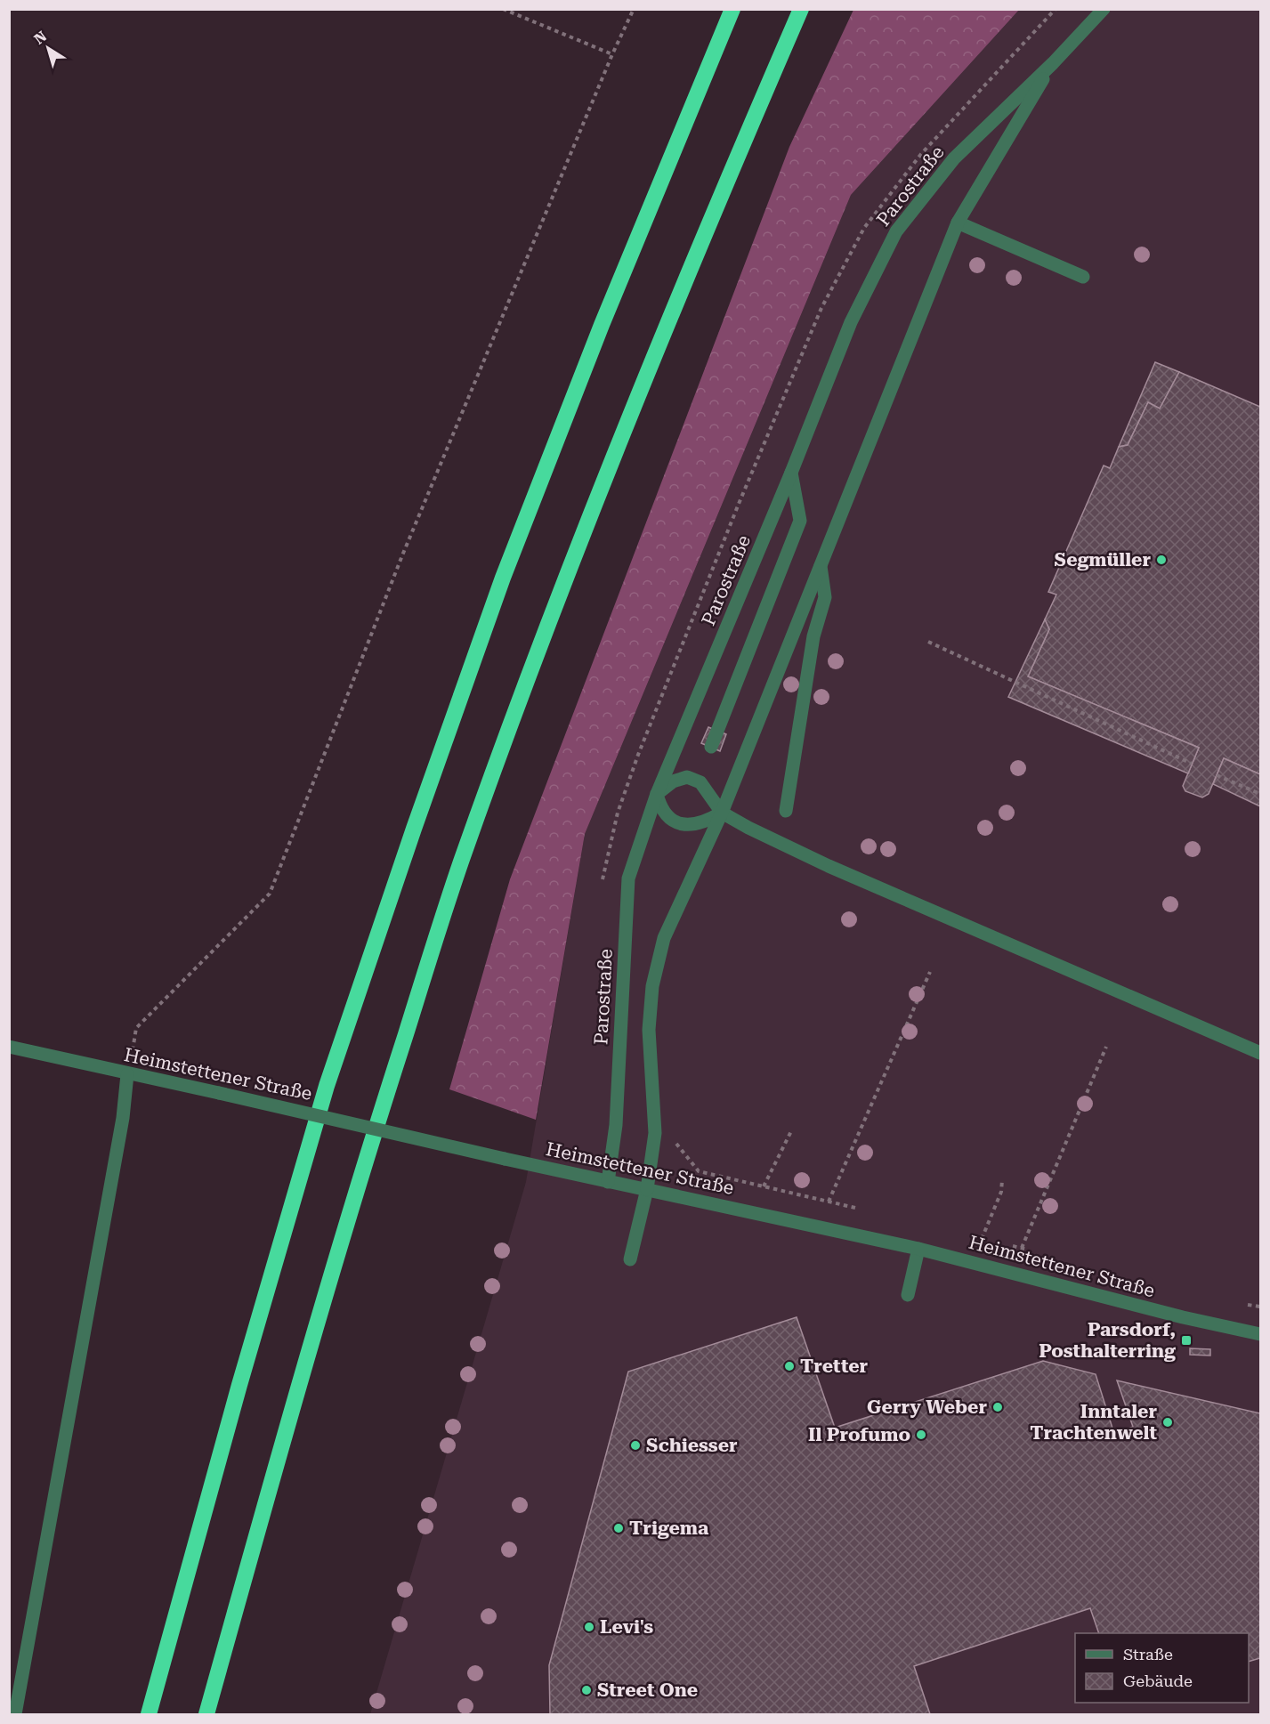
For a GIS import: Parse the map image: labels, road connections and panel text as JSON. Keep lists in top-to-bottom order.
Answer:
{
  "streets": {
    "street": ["Parostraße", "Heimstettener Straße"]
  },
  "crossings": [
    ["Parostraße", "Heimstettener Straße"]
  ],
  "places": {
    "other": [
      "Segmüller",
      "Tretter",
      "Gerry Weber",
      "Inntaler Trachtenwelt",
      "Il Profumo",
      "Schiesser",
      "Trigema",
      "Levi's",
      "Street One"
    ],
    "transit": ["Parsdorf, Posthalterring"]
  },
  "legend": ["Straße", "Gebäude"],
  "north": "top left"
}
